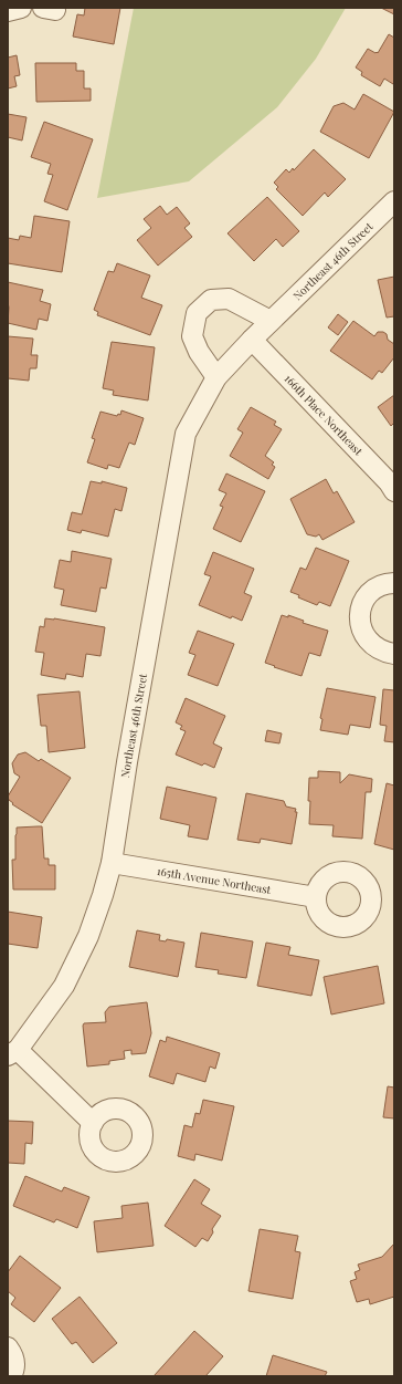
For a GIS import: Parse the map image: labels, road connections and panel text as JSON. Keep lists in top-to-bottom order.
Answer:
{
  "streets": {
    "street": ["Northeast 46th Street", "166th Place Northeast", "165th Avenue Northeast"]
  },
  "crossings": [
    ["Northeast 46th Street", "166th Place Northeast"],
    ["Northeast 46th Street", "165th Avenue Northeast"]
  ]
}
